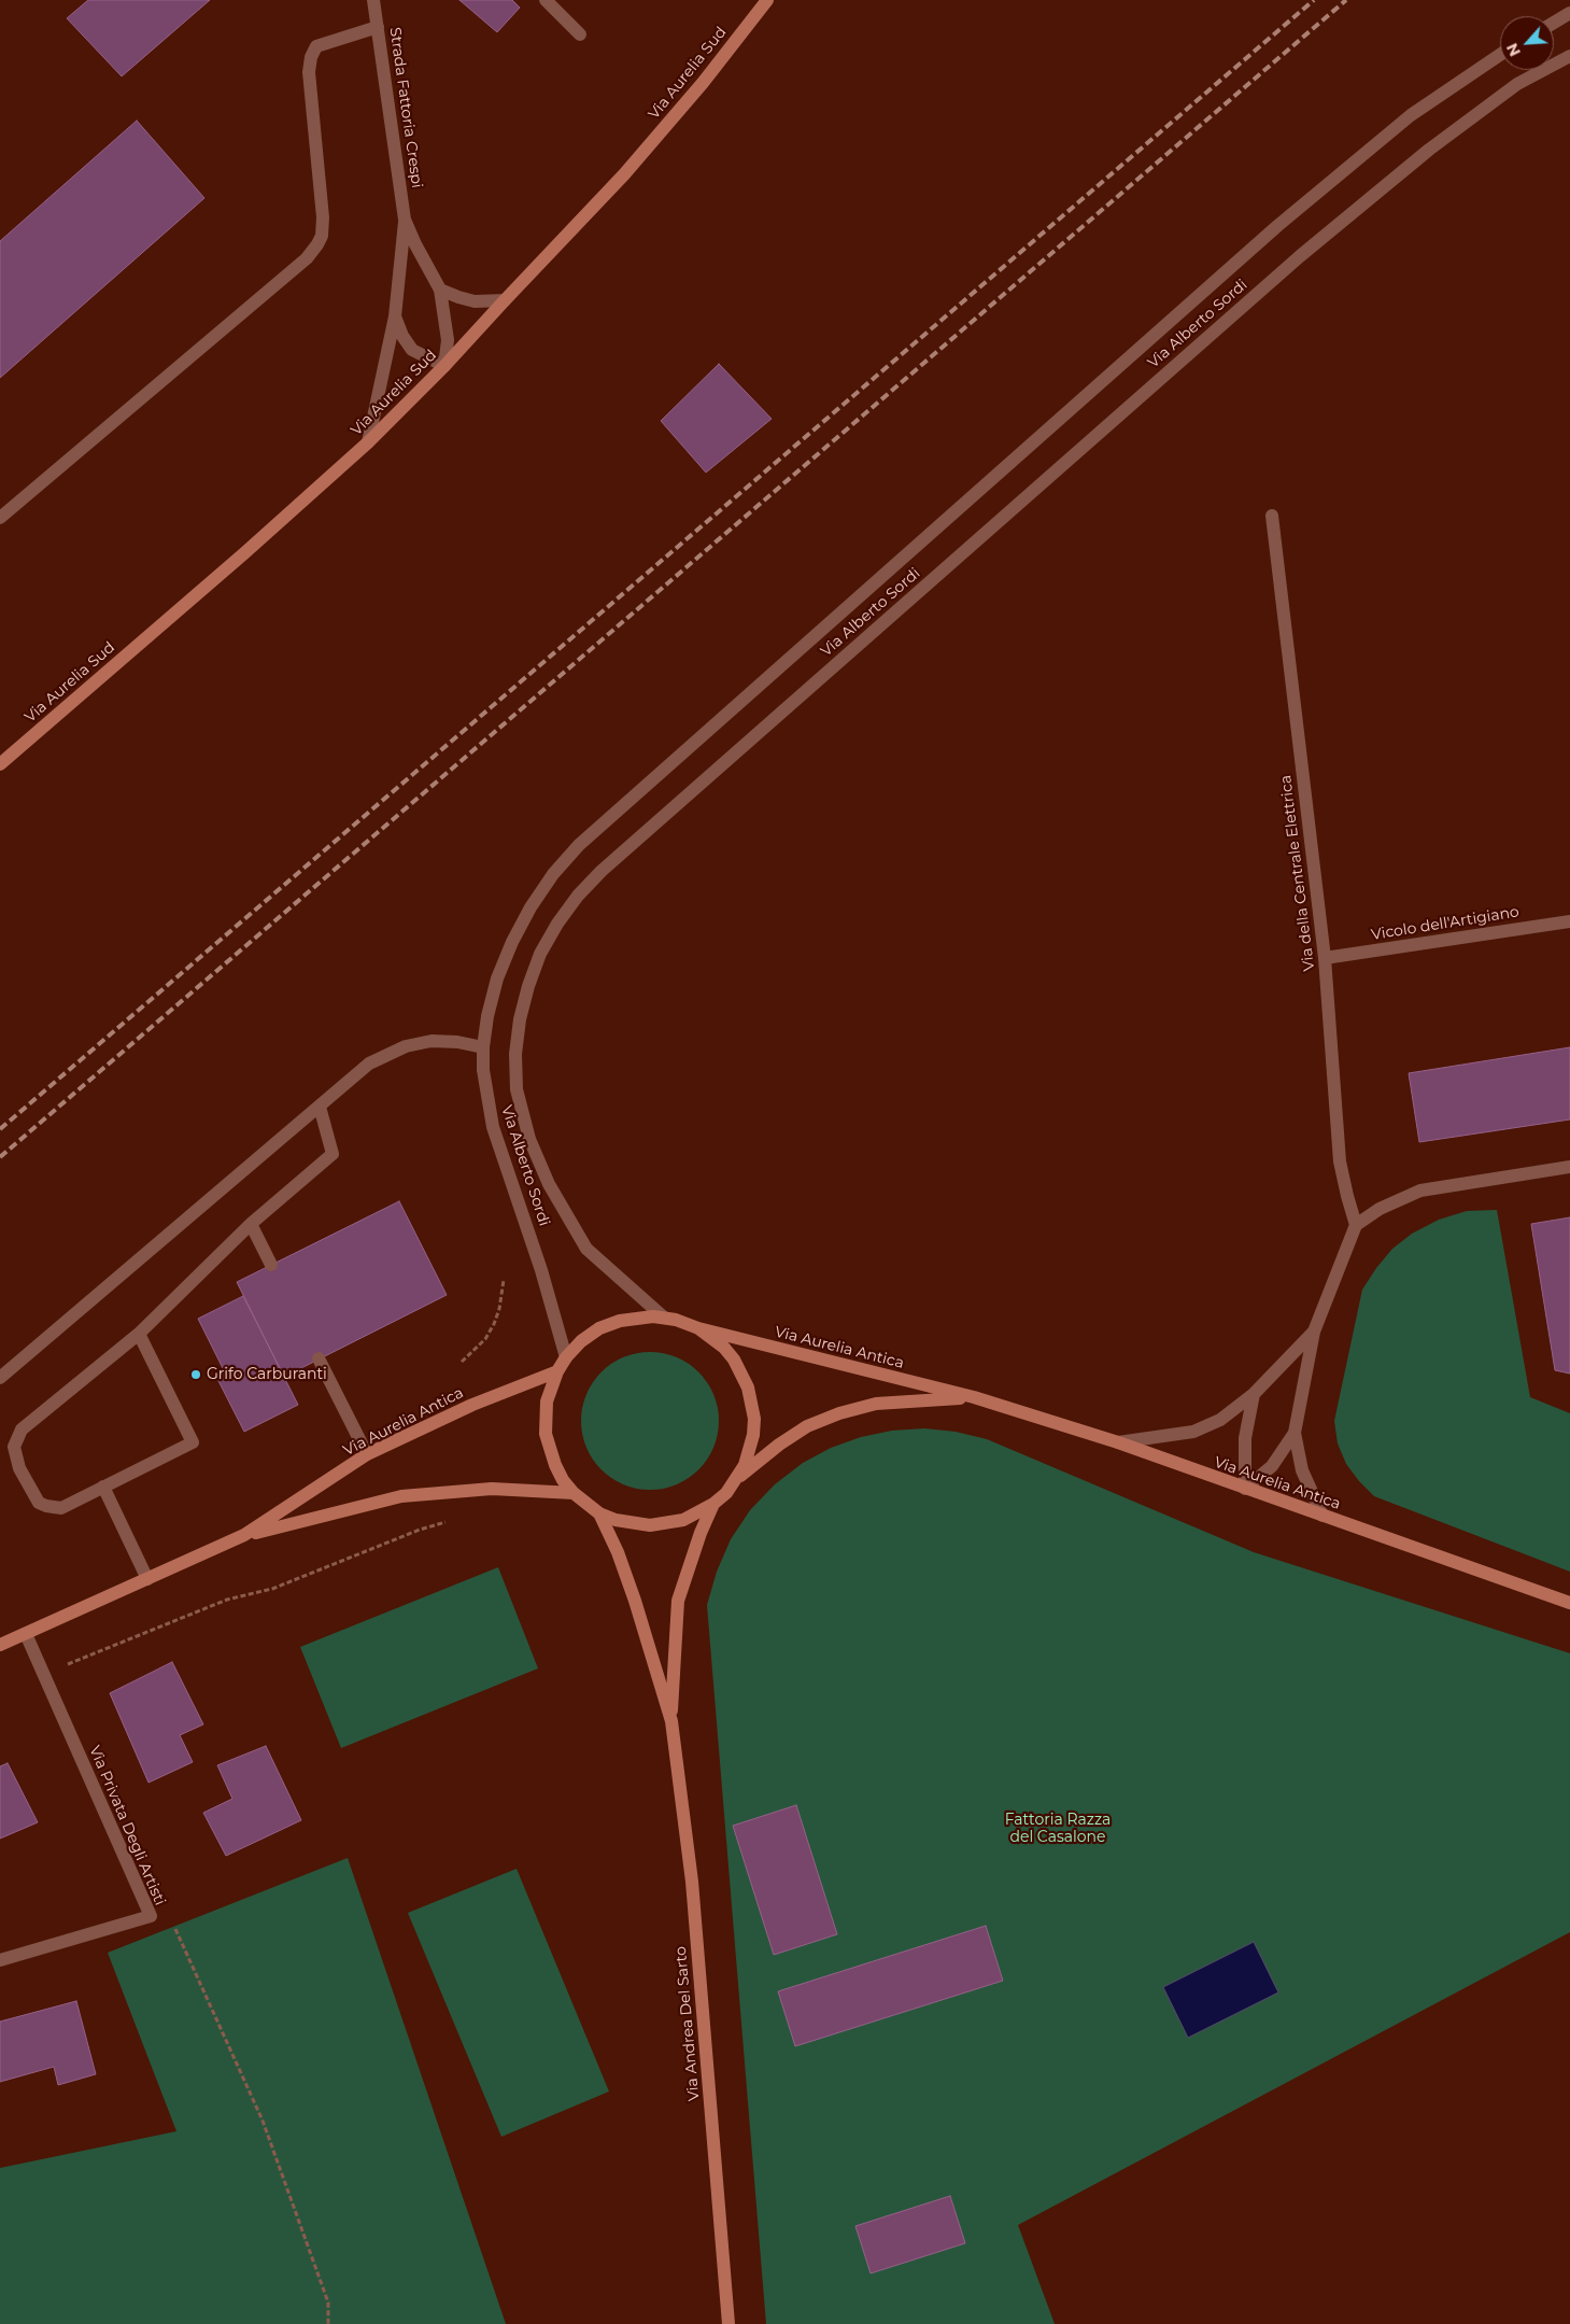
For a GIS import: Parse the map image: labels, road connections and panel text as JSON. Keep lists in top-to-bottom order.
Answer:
{
  "streets": {
    "main road": ["Via Aurelia Sud", "Via Aurelia Antica", "Via Andrea Del Sarto"],
    "street": [
      "Strada Fattoria Crespi",
      "Via Alberto Sordi",
      "Via della Centrale Elettrica",
      "Vicolo dell'Artigiano",
      "Via Privata Degli Artisti"
    ]
  },
  "crossings": [
    ["Via Aurelia Sud", "Strada Fattoria Crespi"],
    ["Via Alberto Sordi", "Via Aurelia Antica"],
    ["Via della Centrale Elettrica", "Vicolo dell'Artigiano"],
    ["Via Aurelia Antica", "Via Privata Degli Artisti"],
    ["Via Aurelia Antica", "Via Andrea Del Sarto"]
  ],
  "parks": ["Fattoria Razza del Casalone"],
  "places": ["Grifo Carburanti"],
  "north": "bottom left"
}
